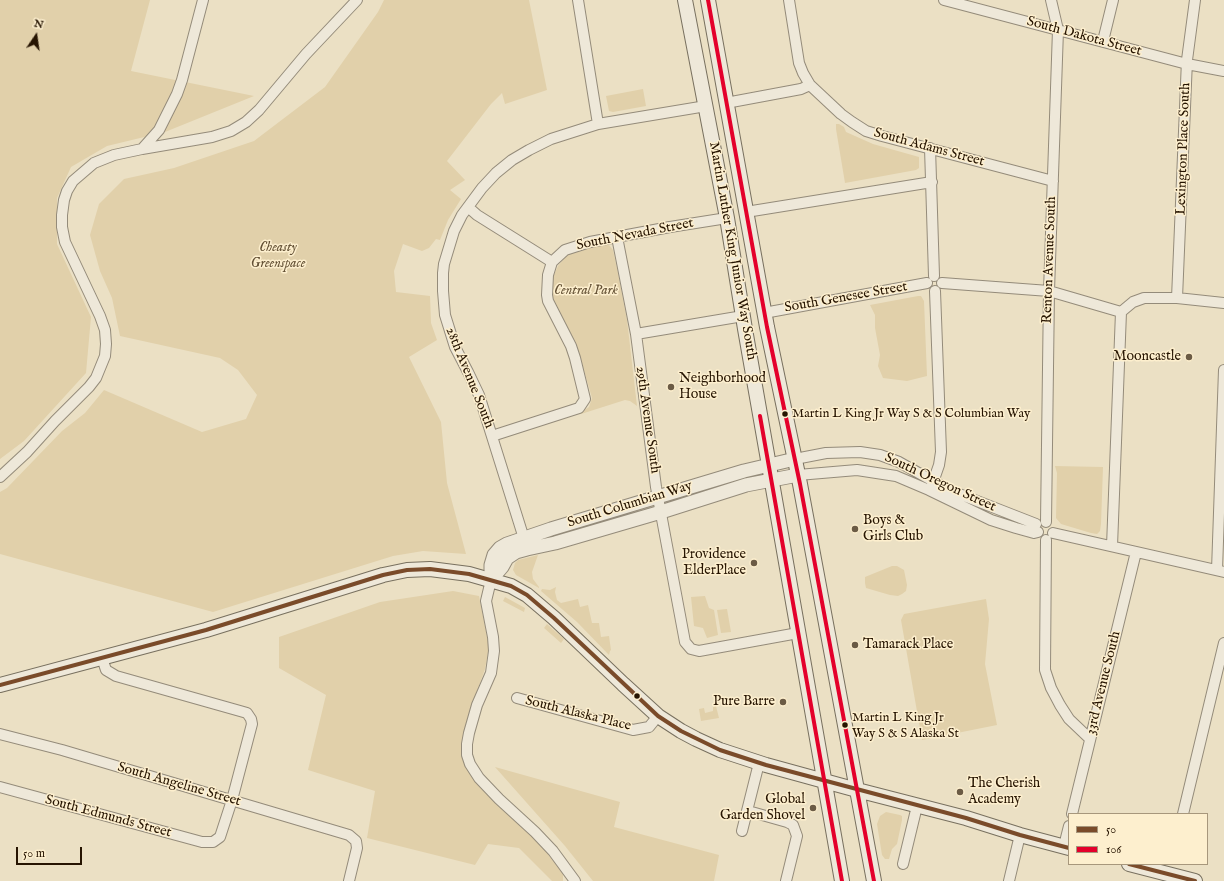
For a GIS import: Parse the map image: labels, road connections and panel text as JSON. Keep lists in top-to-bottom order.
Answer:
{
  "streets": {
    "main road": ["Martin Luther King Junior Way South"],
    "street": [
      "South Dakota Street",
      "South Adams Street",
      "Lexington Place South",
      "South Nevada Street",
      "Renton Avenue South",
      "South Genesee Street",
      "28th Avenue South",
      "29th Avenue South",
      "South Oregon Street",
      "South Columbian Way",
      "33rd Avenue South",
      "South Alaska Place",
      "South Angeline Street",
      "South Edmunds Street"
    ]
  },
  "crossings": [
    ["South Dakota Street", "Lexington Place South"],
    ["South Dakota Street", "Renton Avenue South"],
    ["South Adams Street", "Renton Avenue South"],
    ["South Nevada Street", "Martin Luther King Junior Way South"],
    ["South Nevada Street", "29th Avenue South"],
    ["Martin Luther King Junior Way South", "South Genesee Street"],
    ["Martin Luther King Junior Way South", "29th Avenue South"],
    ["Martin Luther King Junior Way South", "South Oregon Street"],
    ["Martin Luther King Junior Way South", "South Columbian Way"],
    ["Renton Avenue South", "South Genesee Street"],
    ["Renton Avenue South", "South Oregon Street"],
    ["28th Avenue South", "South Columbian Way"],
    ["29th Avenue South", "South Columbian Way"],
    ["South Oregon Street", "South Columbian Way"],
    ["South Angeline Street", "South Edmunds Street"]
  ],
  "parks": ["Cheasty Greenspace", "Central Park"],
  "places": [
    "Mooncastle",
    "Neighborhood House",
    "Martin L King Jr Way S & S Columbian Way",
    "Boys & Girls Club",
    "Providence ElderPlace",
    "Tamarack Place",
    "Pure Barre",
    "Martin L King Jr Way S & S Alaska St",
    "The Cherish Academy",
    "Global Garden Shovel"
  ],
  "lines": ["transit line 106", "transit line 50"],
  "legend": ["50", "106"],
  "scale_bar": "50 m",
  "north": "top"
}
